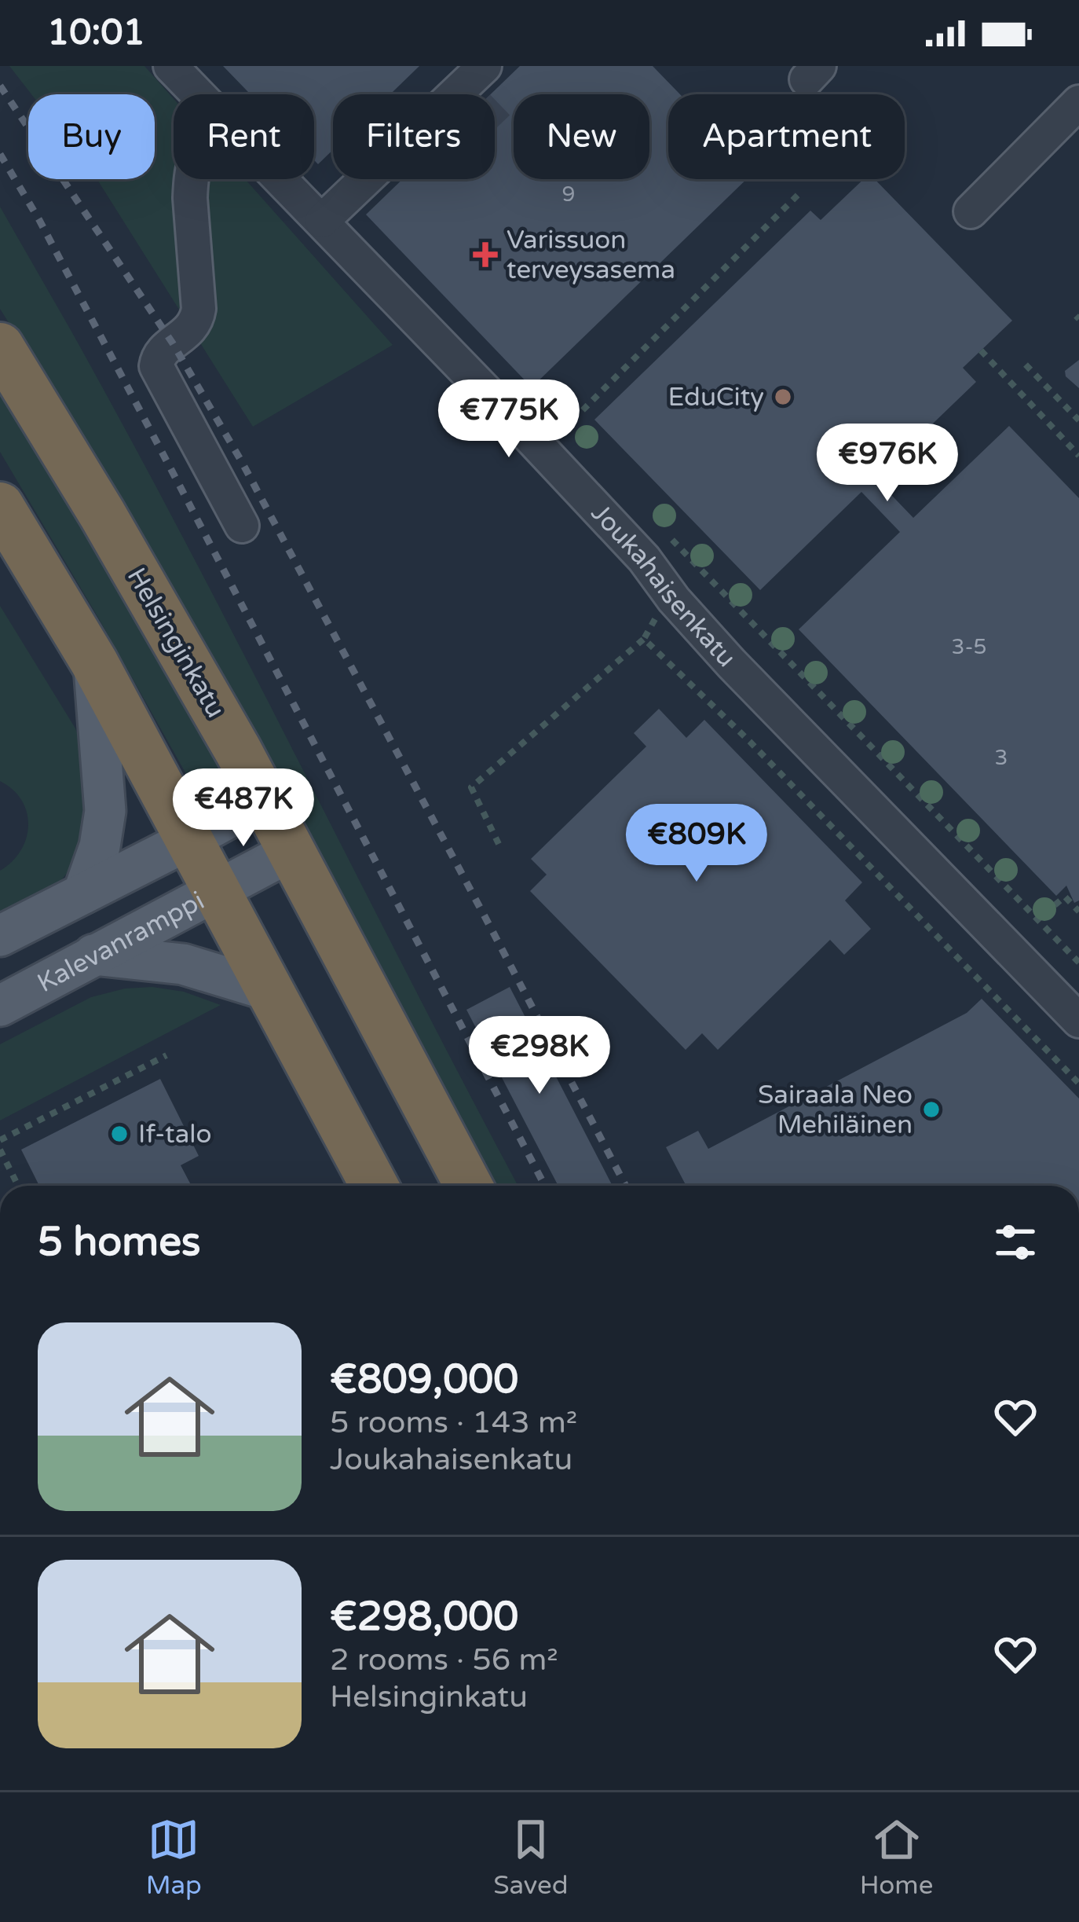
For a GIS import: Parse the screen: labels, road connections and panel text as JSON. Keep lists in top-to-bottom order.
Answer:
{
  "streets": {
    "highway": ["Helsinginkatu"],
    "main road": ["Kalevanramppi"],
    "street": ["Joukahaisenkatu"]
  },
  "crossings": [
    ["Helsinginkatu", "Kalevanramppi"]
  ],
  "places": {
    "health": ["Varissuon terveysasema"],
    "other": ["EduCity", "Sairaala Neo Mehiläinen", "If-talo"]
  },
  "house_numbers": ["9", "3-5", "3"],
  "page": {
    "status": "10:01",
    "chip": [
      "Buy",
      "Rent",
      "Filters",
      "New",
      "Apartment"
    ],
    "price": [
      "€775K",
      "€976K",
      "€487K",
      "€809K",
      "€298K"
    ],
    "heading": "5 homes",
    "list": [
      {
        "name": "€809,000",
        "note": "5 rooms · 143 m² · Joukahaisenkatu"
      },
      {
        "name": "€298,000",
        "note": "2 rooms · 56 m² · Helsinginkatu"
      }
    ],
    "tabs": ["Map", "Saved", "Home"]
  }
}
